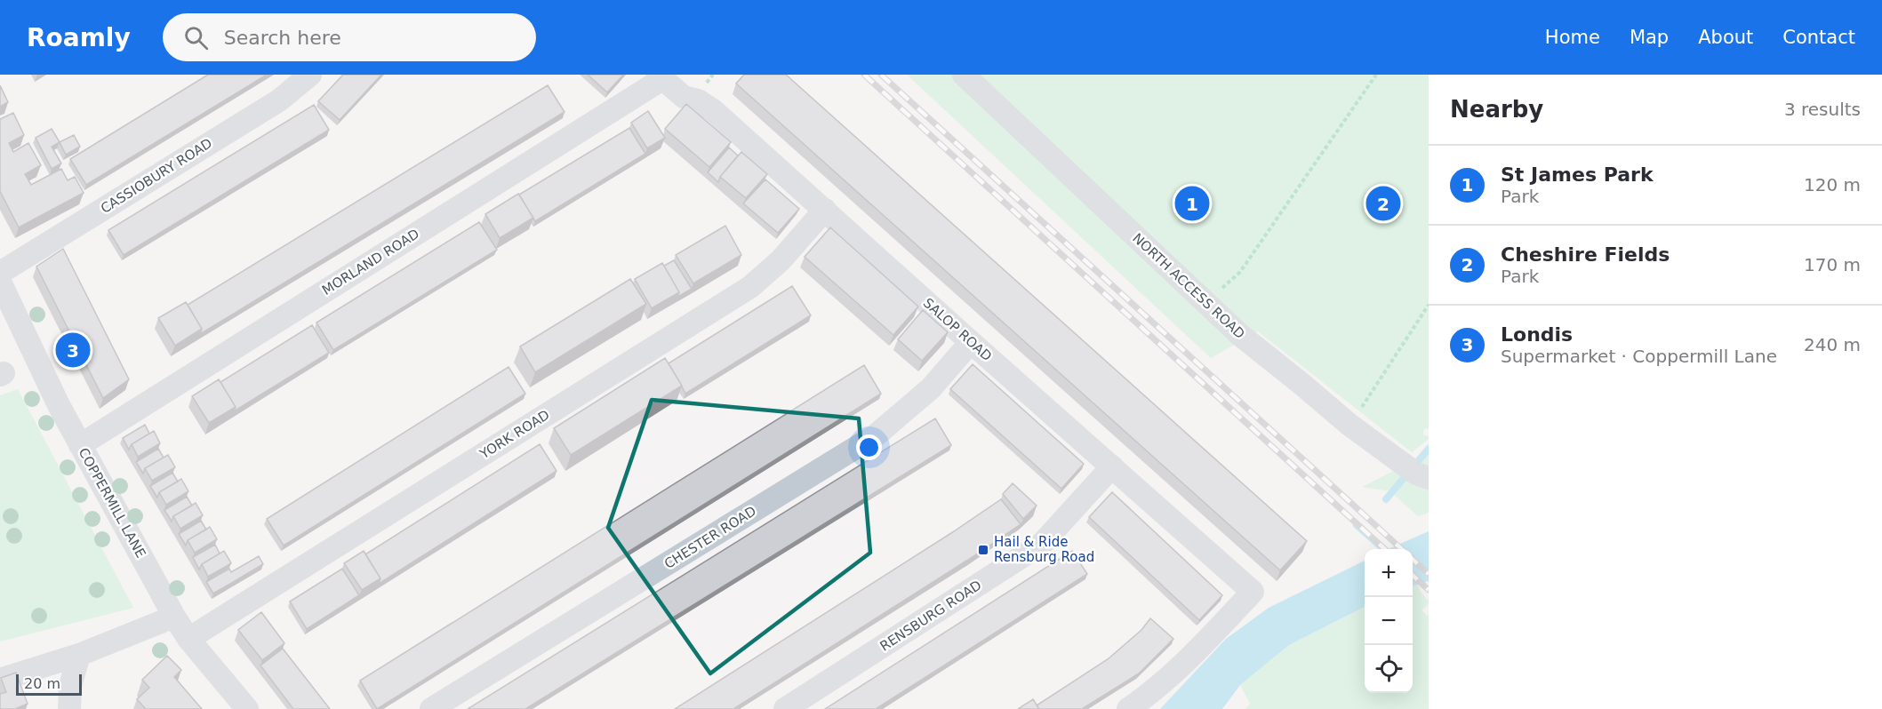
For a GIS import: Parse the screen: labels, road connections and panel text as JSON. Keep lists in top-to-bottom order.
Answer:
{
  "streets": {
    "street": [
      "CASSIOBURY ROAD",
      "MORLAND ROAD",
      "NORTH ACCESS ROAD",
      "SALOP ROAD",
      "YORK ROAD",
      "COPPERMILL LANE",
      "CHESTER ROAD",
      "RENSBURG ROAD"
    ]
  },
  "crossings": [
    ["MORLAND ROAD", "SALOP ROAD"],
    ["MORLAND ROAD", "COPPERMILL LANE"],
    ["SALOP ROAD", "YORK ROAD"],
    ["SALOP ROAD", "CHESTER ROAD"],
    ["SALOP ROAD", "RENSBURG ROAD"],
    ["YORK ROAD", "COPPERMILL LANE"]
  ],
  "places": {
    "transit": ["Hail & Ride Rensburg Road"]
  },
  "scale_bar": "20 m",
  "page": {
    "header": "Roamly",
    "search": "Search here",
    "nav": [
      "Home",
      "Map",
      "About",
      "Contact"
    ],
    "heading": ["Nearby", "3 results"],
    "list": [
      {
        "mark": "1",
        "name": "St James Park",
        "note": "Park",
        "value": "120 m"
      },
      {
        "mark": "2",
        "name": "Cheshire Fields",
        "note": "Park",
        "value": "170 m"
      },
      {
        "mark": "3",
        "name": "Londis",
        "note": "Supermarket · Coppermill Lane",
        "value": "240 m"
      }
    ],
    "pins": ["1", "2", "3"],
    "map_buttons": ["+", "−"],
    "scale": "20 m"
  }
}
